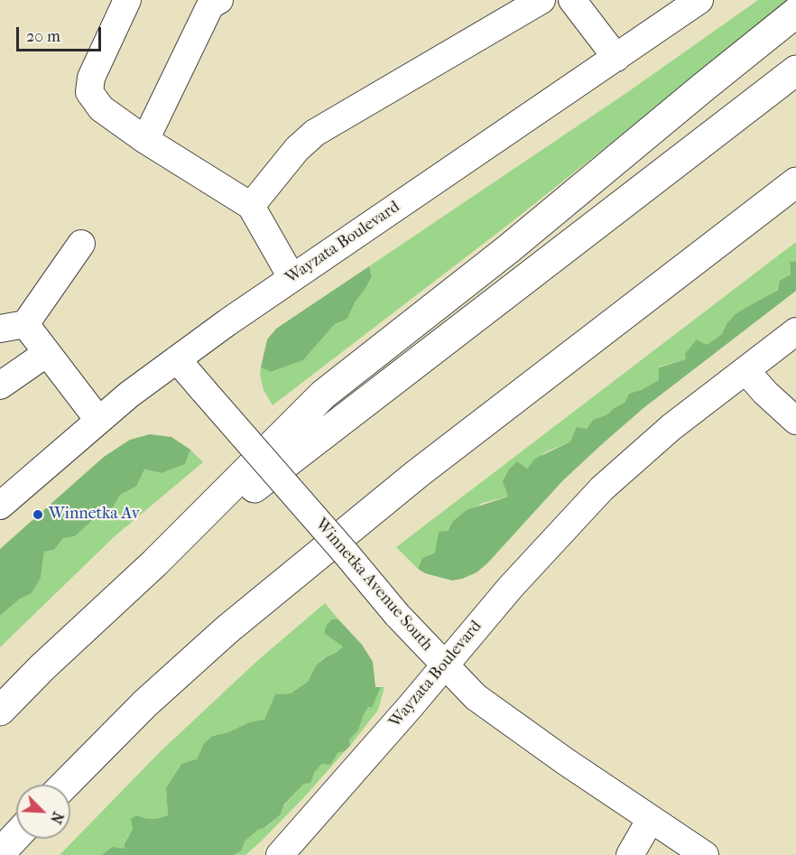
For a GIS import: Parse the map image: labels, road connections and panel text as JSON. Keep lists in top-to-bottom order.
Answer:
{
  "streets": {
    "street": ["Wayzata Boulevard", "Winnetka Avenue South"]
  },
  "crossings": [
    ["Wayzata Boulevard", "Winnetka Avenue South"]
  ],
  "places": ["Winnetka Av"],
  "scale_bar": "20 m",
  "north": "bottom right"
}
